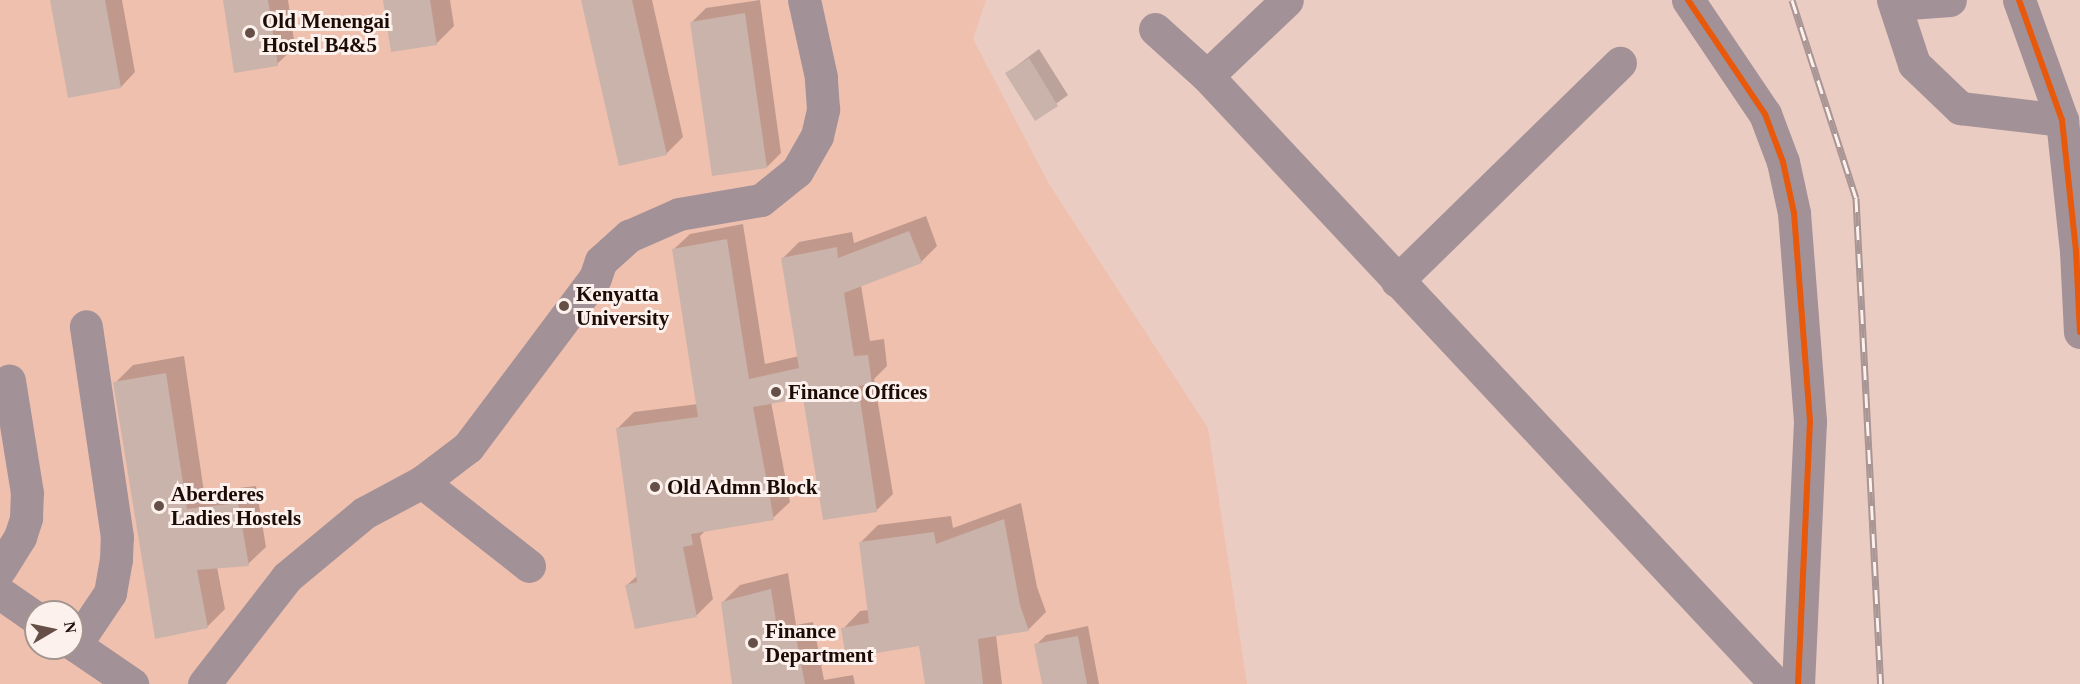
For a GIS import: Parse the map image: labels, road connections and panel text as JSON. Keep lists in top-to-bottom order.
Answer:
{
  "places": [
    "Old Menengai Hostel B4&5",
    "Kenyatta University",
    "Finance Offices",
    "Old Admn Block",
    "Aberderes Ladies Hostels",
    "Finance Department"
  ],
  "north": "right"
}
